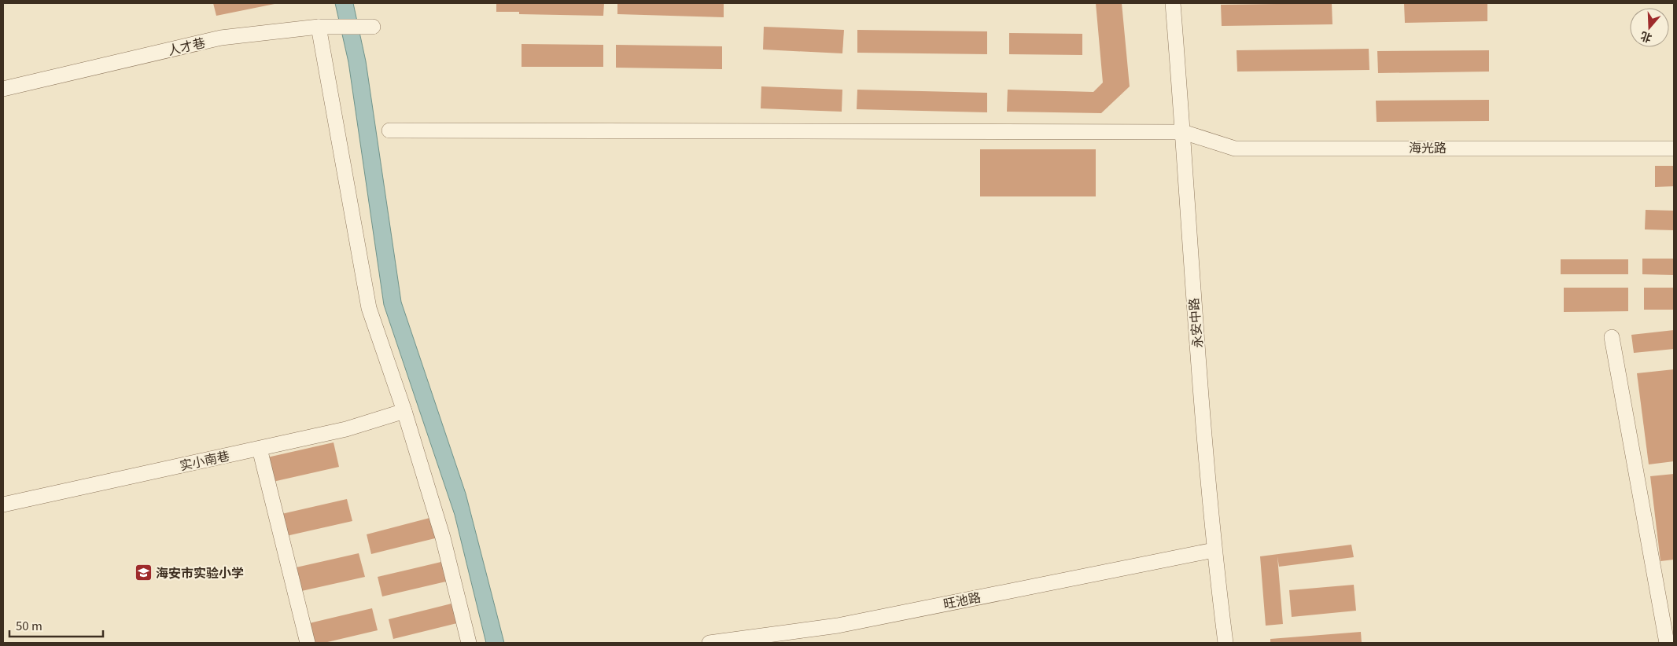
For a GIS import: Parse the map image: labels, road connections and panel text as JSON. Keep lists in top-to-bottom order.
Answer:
{
  "streets": {
    "street": [
      "人才巷",
      "海光路",
      "永安中路",
      "实小南巷",
      "旺池路"
    ]
  },
  "crossings": [
    ["海光路", "永安中路"],
    ["永安中路", "旺池路"]
  ],
  "places": {
    "school or university": ["海安市实验小学"]
  },
  "scale_bar": "50 m",
  "north": "bottom"
}
